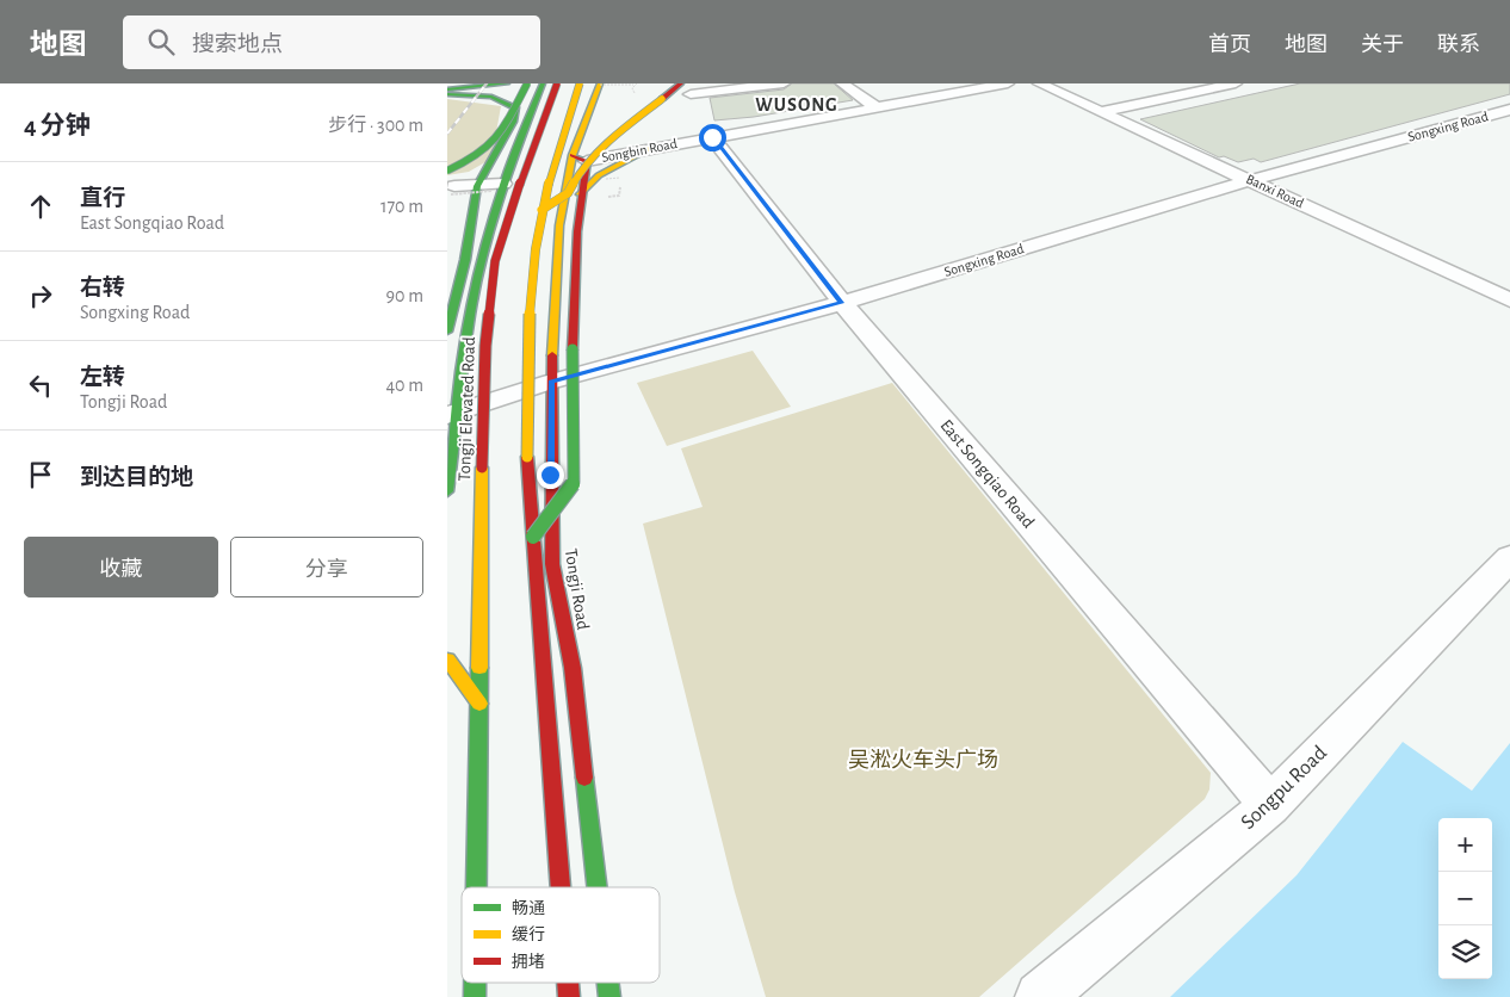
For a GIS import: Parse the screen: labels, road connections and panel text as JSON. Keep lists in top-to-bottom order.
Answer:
{
  "streets": {
    "main road": ["Tongji Elevated Road", "Tongji Road"],
    "street": [
      "Songxing Road",
      "Songbin Road",
      "Banxi Road",
      "East Songqiao Road",
      "Songpu Road"
    ]
  },
  "crossings": [
    ["Songxing Road", "Banxi Road"],
    ["Songxing Road", "East Songqiao Road"],
    ["Songxing Road", "Tongji Road"],
    ["Songbin Road", "East Songqiao Road"],
    ["Songbin Road", "Tongji Road"],
    ["East Songqiao Road", "Songpu Road"]
  ],
  "districts": ["WUSONG"],
  "parks": ["吴淞火车头广场"],
  "legend": ["畅通", "缓行", "拥堵"],
  "page": {
    "header": "地图",
    "search": "搜索地点",
    "nav": [
      "首页",
      "地图",
      "关于",
      "联系"
    ],
    "heading": ["4 分钟", "步行 · 300 m"],
    "list": [
      ["直行", "East Songqiao Road", "170 m"],
      ["右转", "Songxing Road", "90 m"],
      ["左转", "Tongji Road", "40 m"],
      "到达目的地"
    ],
    "buttons": ["收藏", "分享"],
    "map_buttons": ["+", "−"]
  }
}
